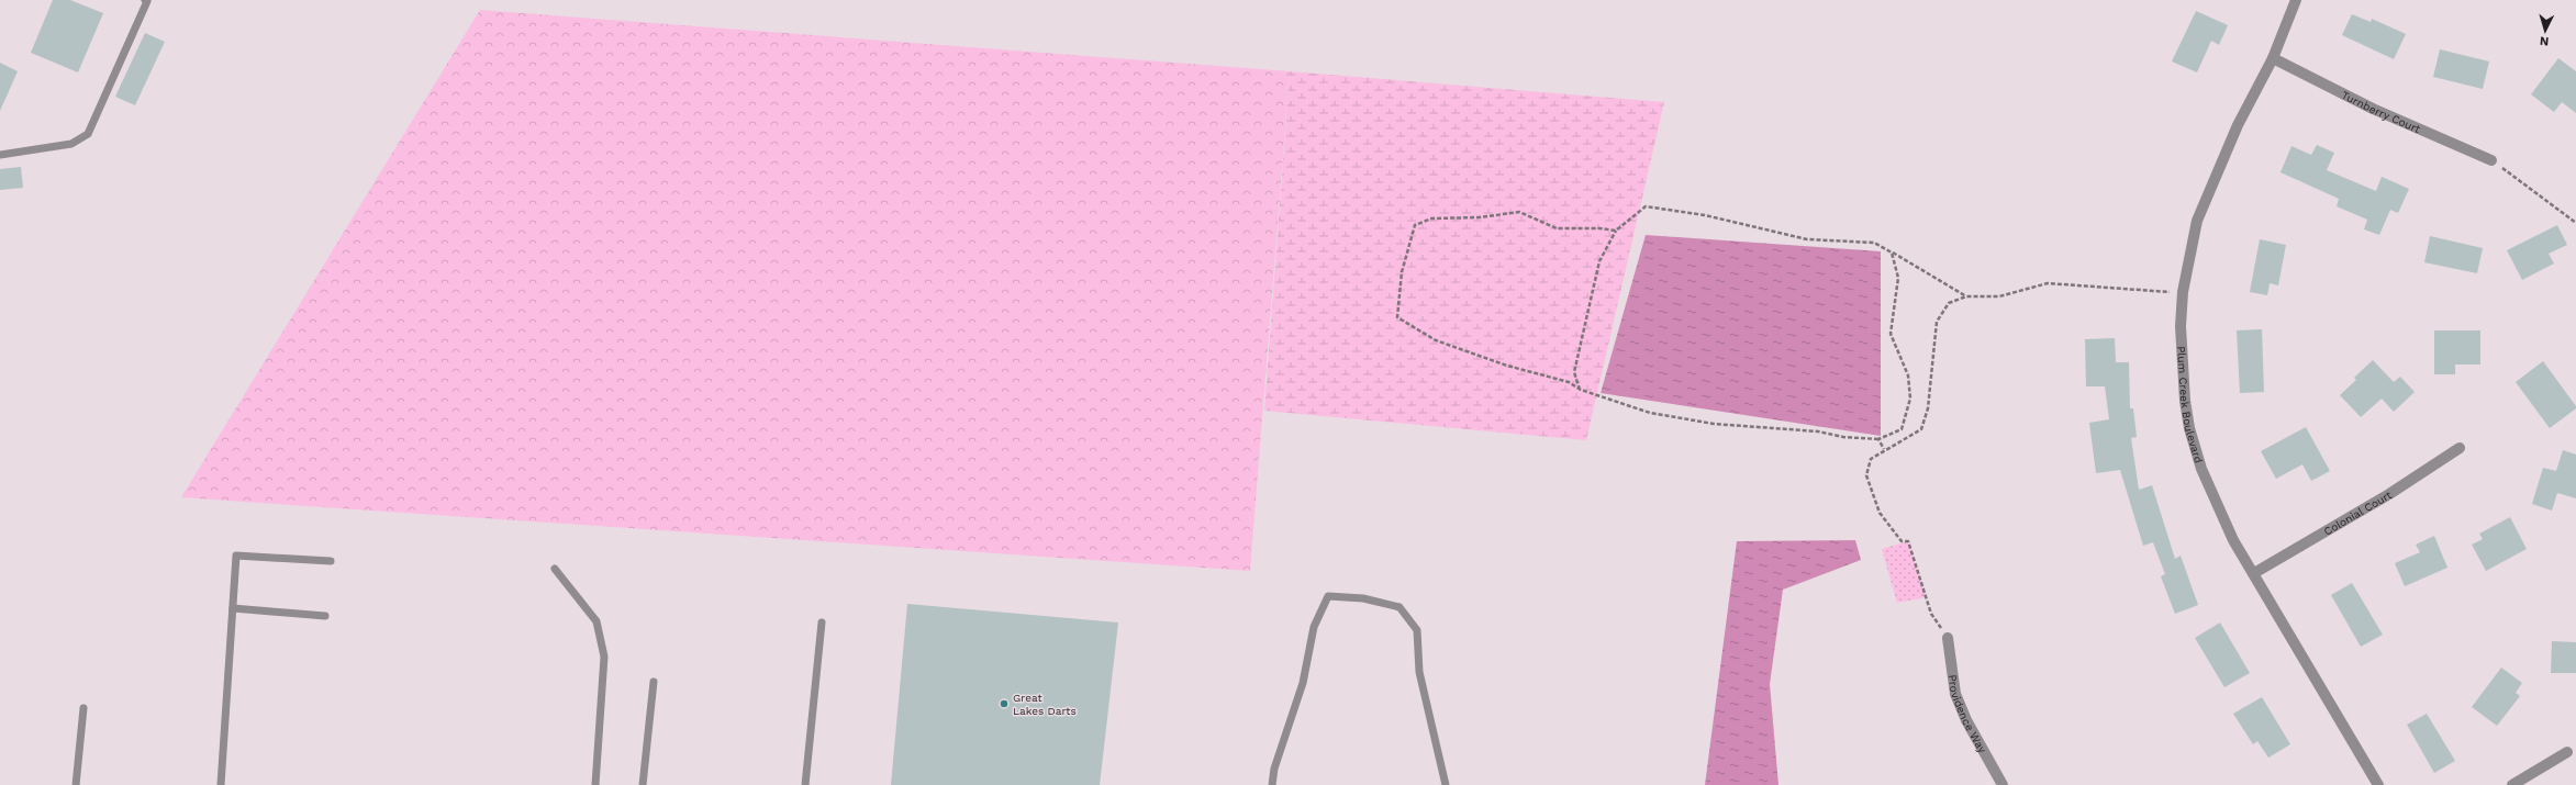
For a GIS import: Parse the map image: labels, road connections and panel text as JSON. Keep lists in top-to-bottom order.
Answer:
{
  "streets": {
    "street": [
      "Turnberry Court",
      "Plum Creek Boulevard",
      "Colonial Court",
      "Providence Way"
    ]
  },
  "crossings": [
    ["Turnberry Court", "Plum Creek Boulevard"],
    ["Plum Creek Boulevard", "Colonial Court"]
  ],
  "places": ["Great Lakes Darts"],
  "north": "bottom"
}
